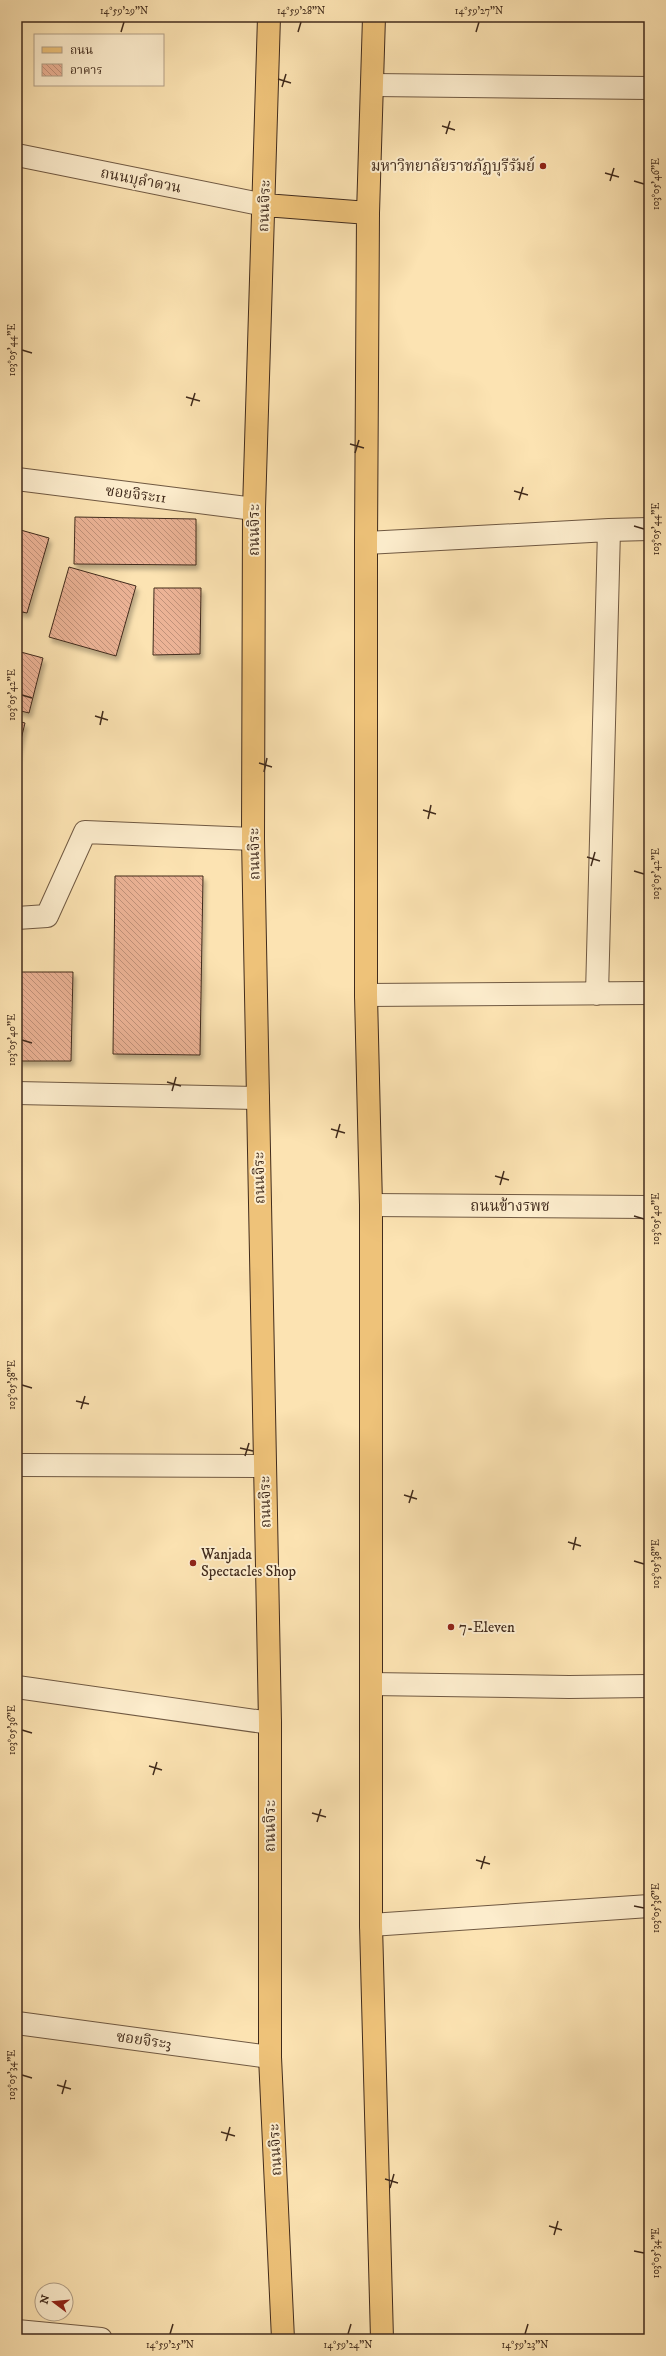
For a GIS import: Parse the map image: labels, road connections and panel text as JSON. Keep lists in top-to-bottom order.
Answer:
{
  "streets": {
    "main road": ["ถนนจิระ"],
    "street": [
      "ถนนบุลำดวน",
      "ซอยจิระ11",
      "ถนนข้างรพช",
      "ซอยจิระ3"
    ]
  },
  "crossings": [
    ["ถนนบุลำดวน", "ถนนจิระ"],
    ["ถนนจิระ", "ซอยจิระ11"],
    ["ถนนจิระ", "ซอยจิระ3"]
  ],
  "places": ["มหาวิทยาลัยราชภัฏบุรีรัมย์", "Wanjada Spectacles Shop", "7-Eleven"],
  "legend": ["ถนน", "อาคาร"],
  "north": "left",
  "coordinates": [
    "14°59'29\"N",
    "14°59'28\"N",
    "14°59'27\"N",
    "103°05'46\"E",
    "103°05'44\"E",
    "103°05'42\"E",
    "103°05'40\"E",
    "103°05'38\"E",
    "103°05'36\"E",
    "103°05'34\"E",
    "14°59'25\"N",
    "14°59'24\"N",
    "14°59'23\"N"
  ]
}
